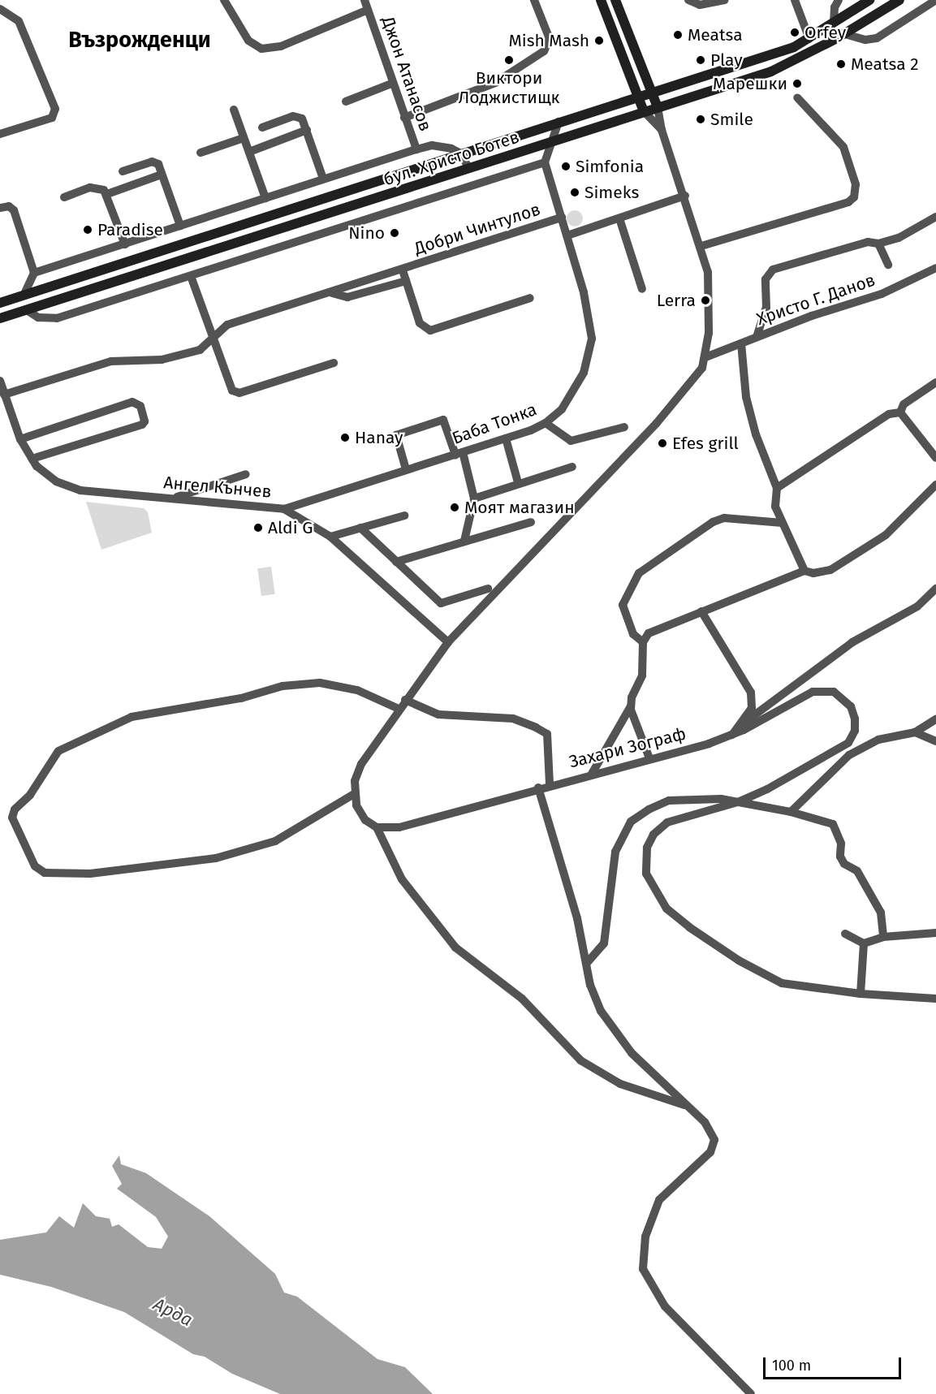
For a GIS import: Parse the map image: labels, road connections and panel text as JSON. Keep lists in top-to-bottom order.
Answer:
{
  "streets": {
    "main road": ["бул. Христо Ботев"],
    "street": [
      "Джон Атанасов",
      "Добри Чинтулов",
      "Христо Г. Данов",
      "Баба Тонка",
      "Ангел Кънчев",
      "Захари Зограф"
    ]
  },
  "crossings": [
    ["Добри Чинтулов", "Баба Тонка"],
    ["Добри Чинтулов", "Ангел Кънчев"],
    ["Баба Тонка", "Ангел Кънчев"]
  ],
  "districts": ["Възрожденци"],
  "water": ["Арда"],
  "places": [
    "Orfey",
    "Meatsa",
    "Mish Mash",
    "Виктори Лоджистищк",
    "Play",
    "Meatsa 2",
    "Марешки",
    "Smile",
    "Simfonia",
    "Simeks",
    "Paradise",
    "Nino",
    "Lerra",
    "Hanay",
    "Efes grill",
    "Моят магазин",
    "Aldi G"
  ],
  "scale_bar": "100 m"
}
